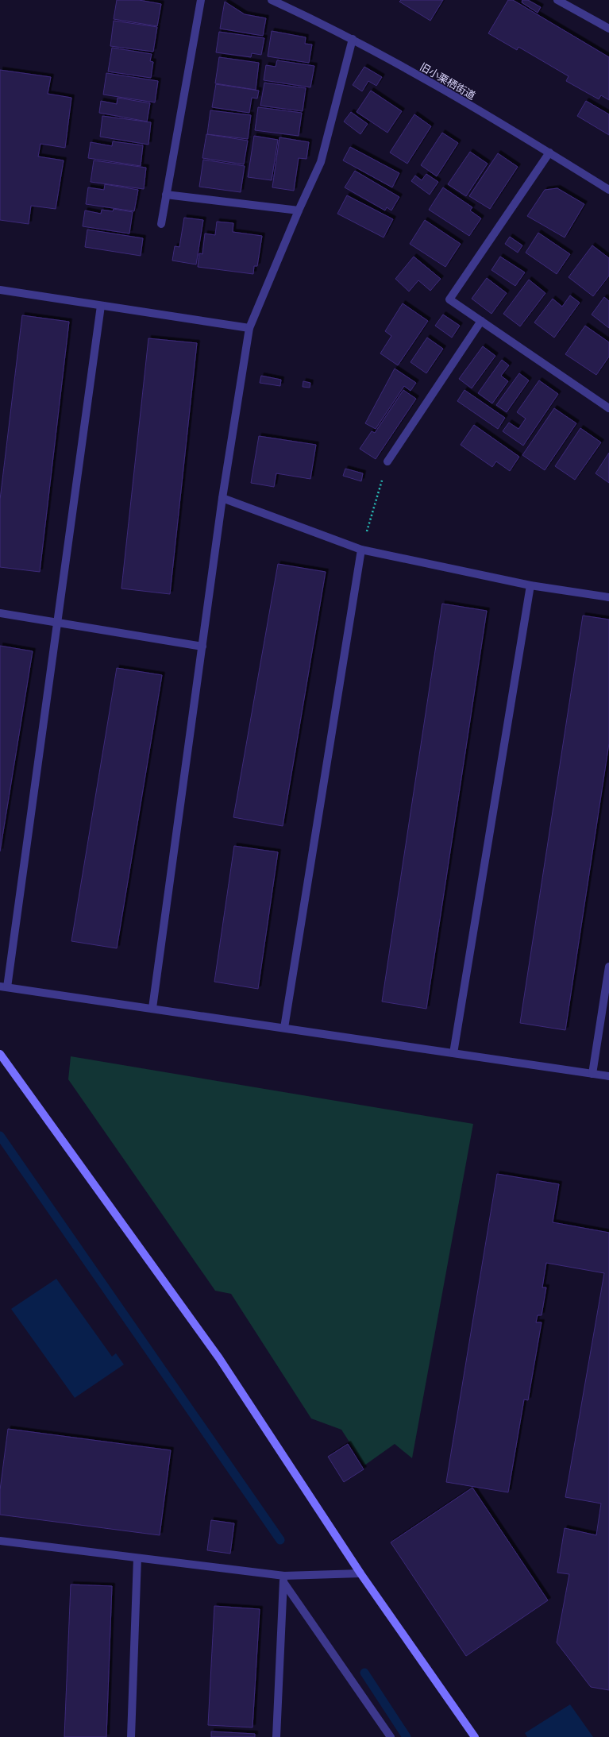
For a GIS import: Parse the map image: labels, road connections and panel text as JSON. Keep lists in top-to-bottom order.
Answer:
{
  "streets": {
    "street": ["旧小栗栖街道"]
  }
}
